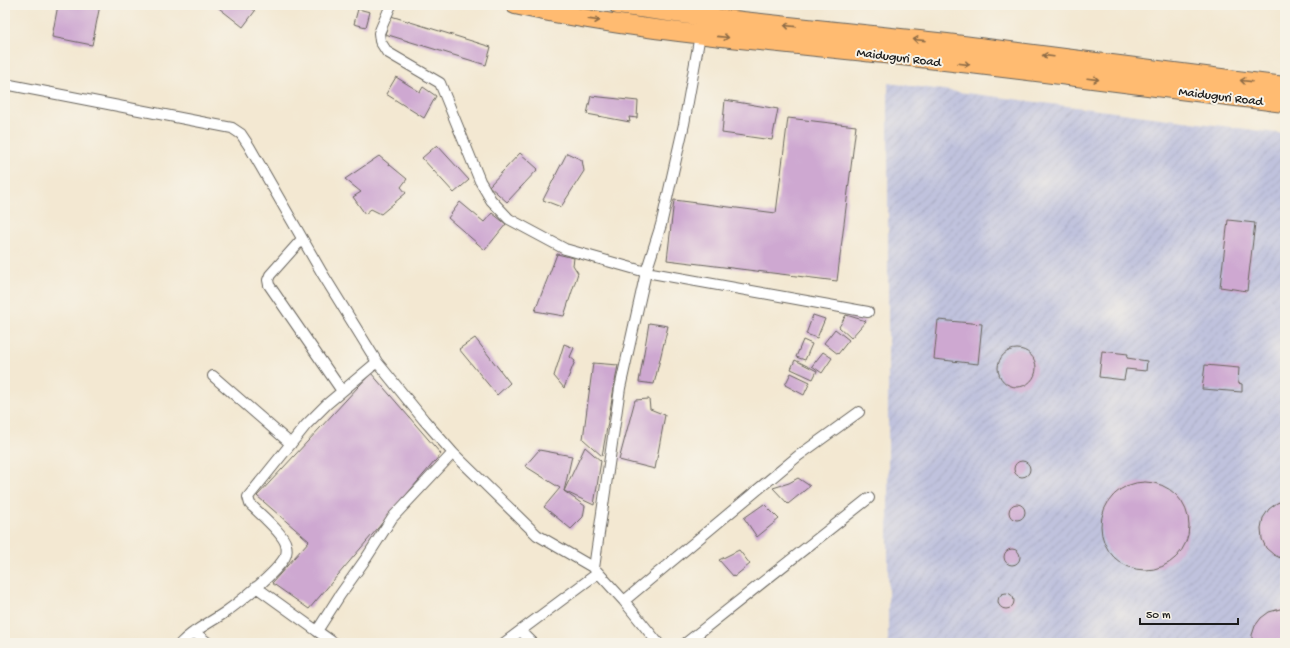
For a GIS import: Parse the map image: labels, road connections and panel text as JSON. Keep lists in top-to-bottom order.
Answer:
{
  "streets": {
    "highway": ["Maiduguri Road"]
  },
  "scale_bar": "50 m"
}
